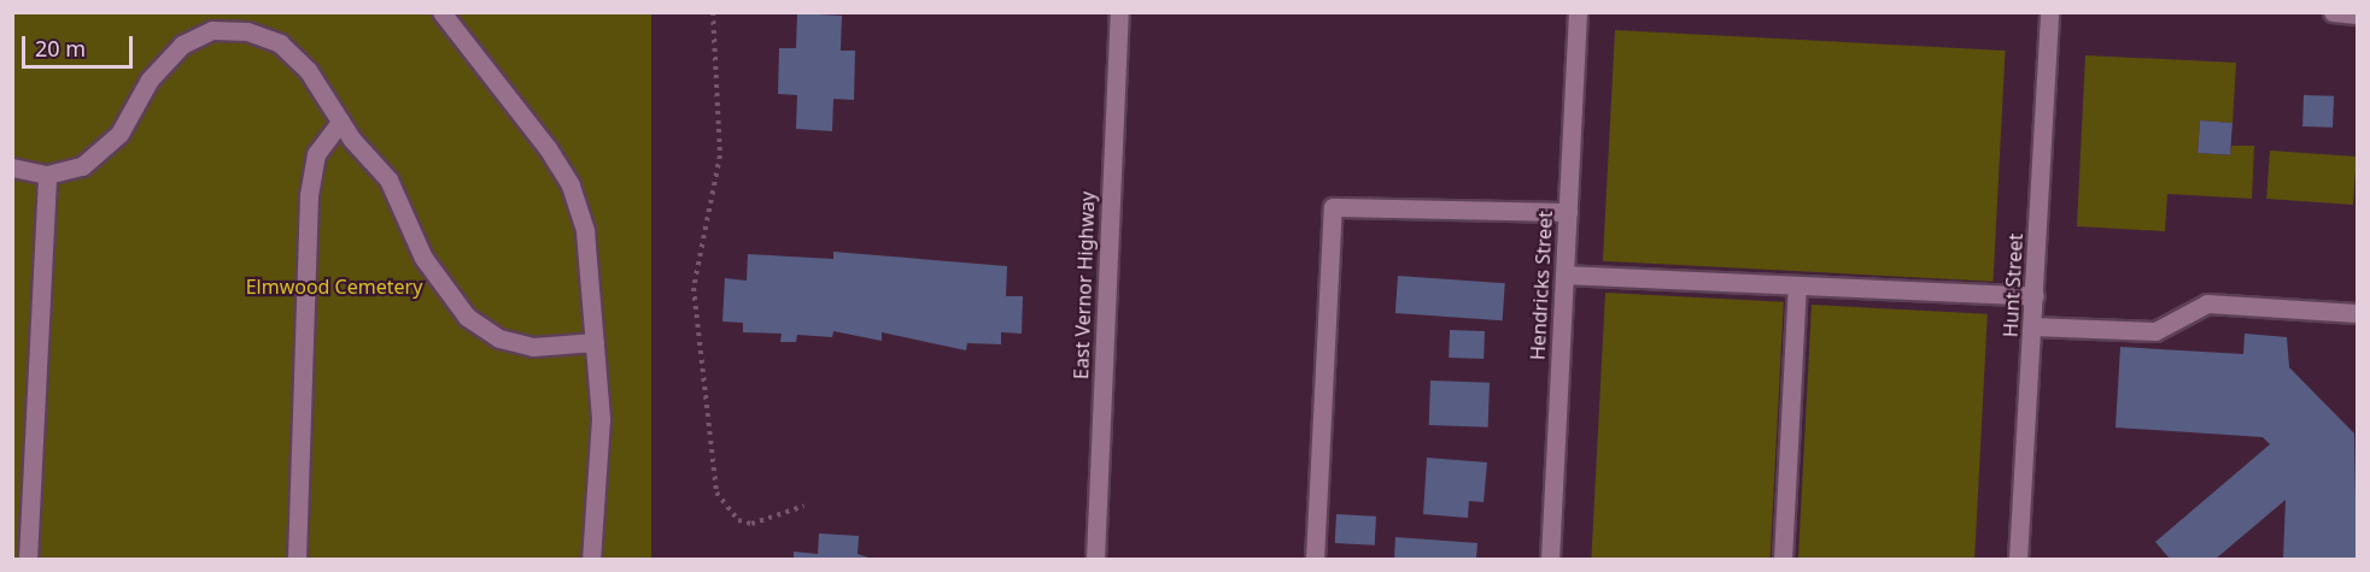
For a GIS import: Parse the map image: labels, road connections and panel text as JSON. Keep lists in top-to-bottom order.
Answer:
{
  "streets": {
    "street": ["East Vernor Highway", "Hendricks Street", "Hunt Street"]
  },
  "parks": ["Elmwood Cemetery"],
  "scale_bar": "20 m"
}
